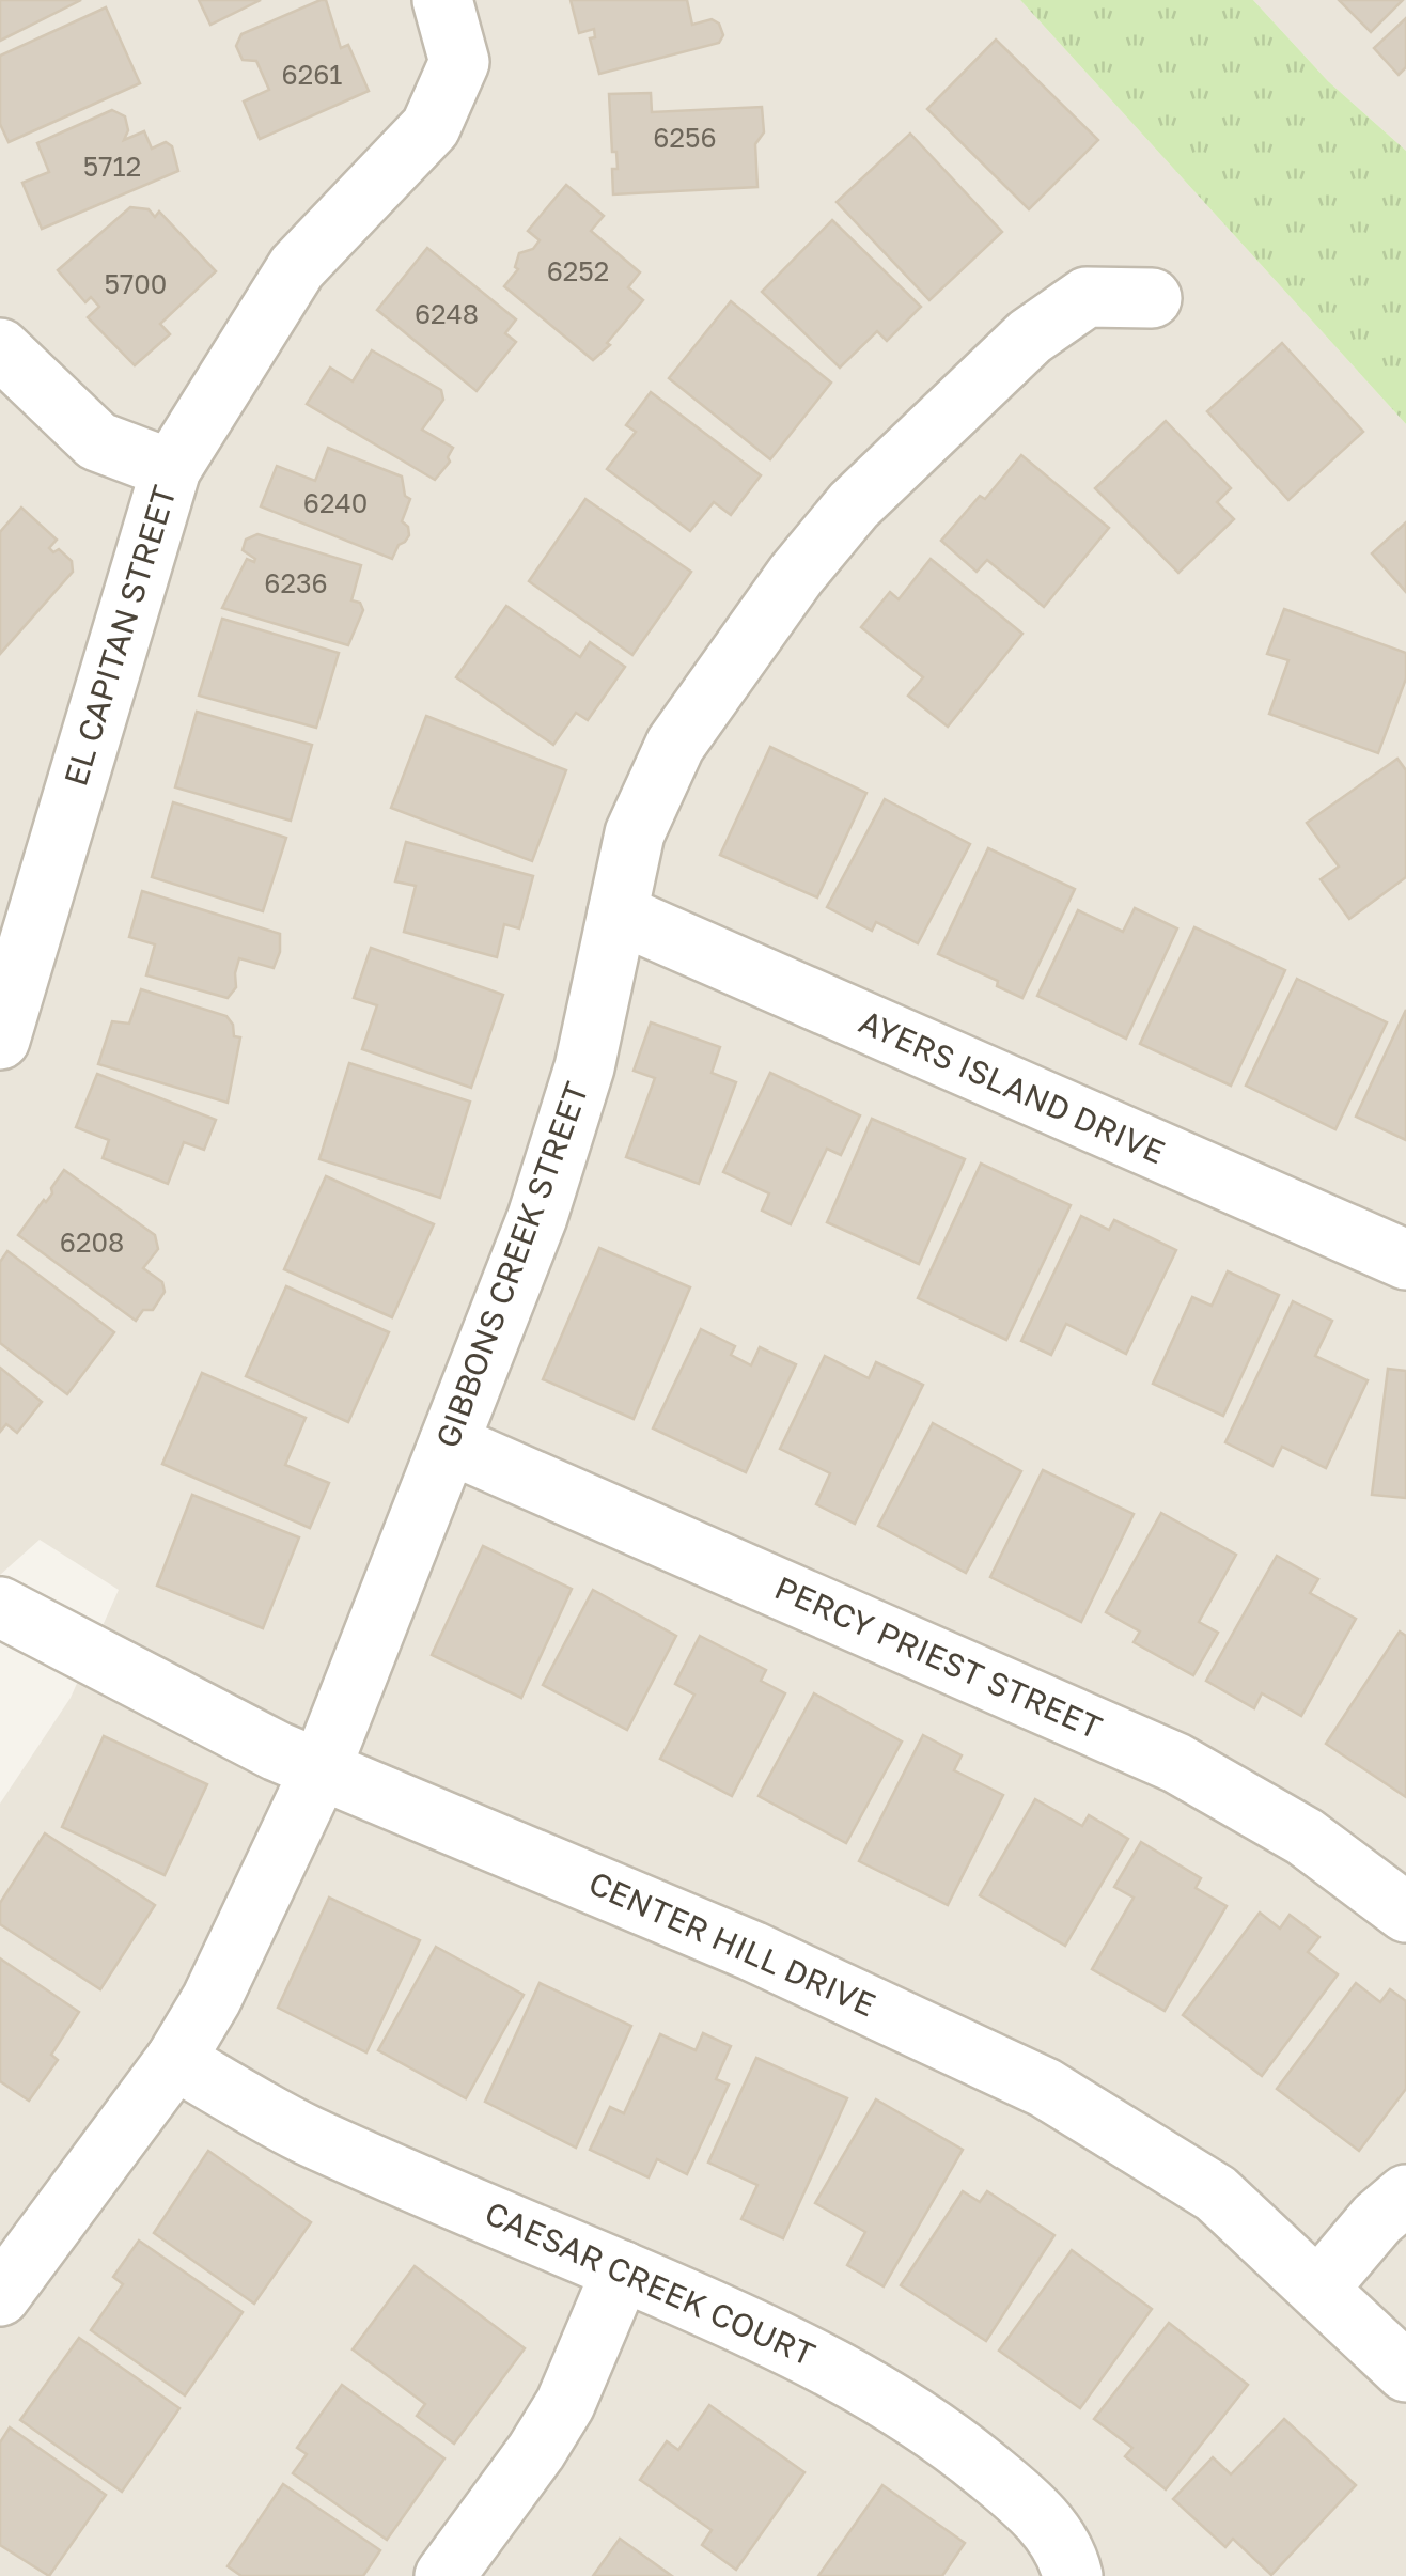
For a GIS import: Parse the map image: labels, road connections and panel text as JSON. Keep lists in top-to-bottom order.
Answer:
{
  "streets": {
    "street": [
      "EL CAPITAN STREET",
      "AYERS ISLAND DRIVE",
      "GIBBONS CREEK STREET",
      "PERCY PRIEST STREET",
      "CENTER HILL DRIVE",
      "CAESAR CREEK COURT"
    ]
  },
  "crossings": [
    ["AYERS ISLAND DRIVE", "GIBBONS CREEK STREET"],
    ["GIBBONS CREEK STREET", "PERCY PRIEST STREET"],
    ["GIBBONS CREEK STREET", "CENTER HILL DRIVE"],
    ["GIBBONS CREEK STREET", "CAESAR CREEK COURT"]
  ],
  "house_numbers": [
    "6261",
    "6256",
    "5712",
    "6252",
    "5700",
    "6248",
    "6240",
    "6236",
    "6208"
  ]
}
